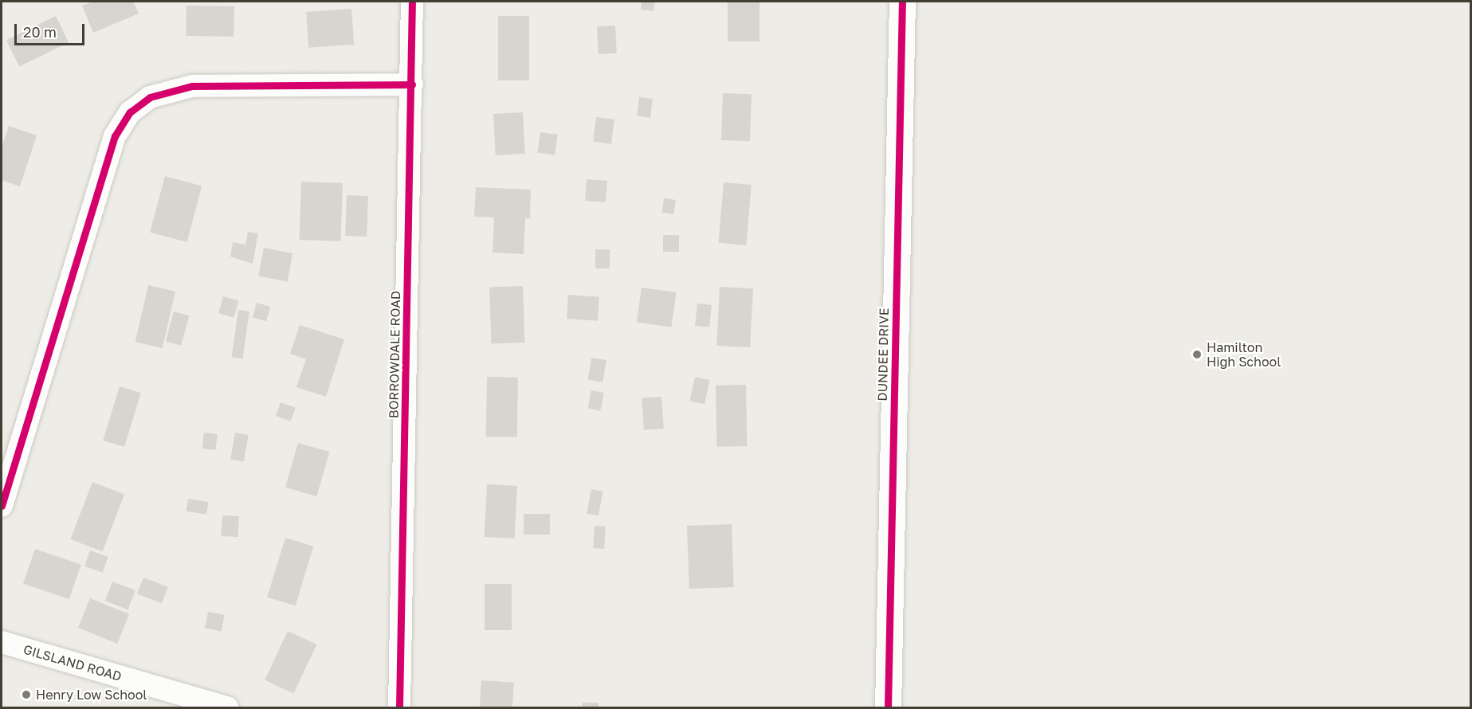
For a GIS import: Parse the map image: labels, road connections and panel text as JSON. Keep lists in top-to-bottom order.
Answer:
{
  "streets": {
    "street": ["BORROWDALE ROAD", "DUNDEE DRIVE", "GILSLAND ROAD"]
  },
  "places": ["Hamilton High School", "Henry Low School"],
  "scale_bar": "20 m"
}
